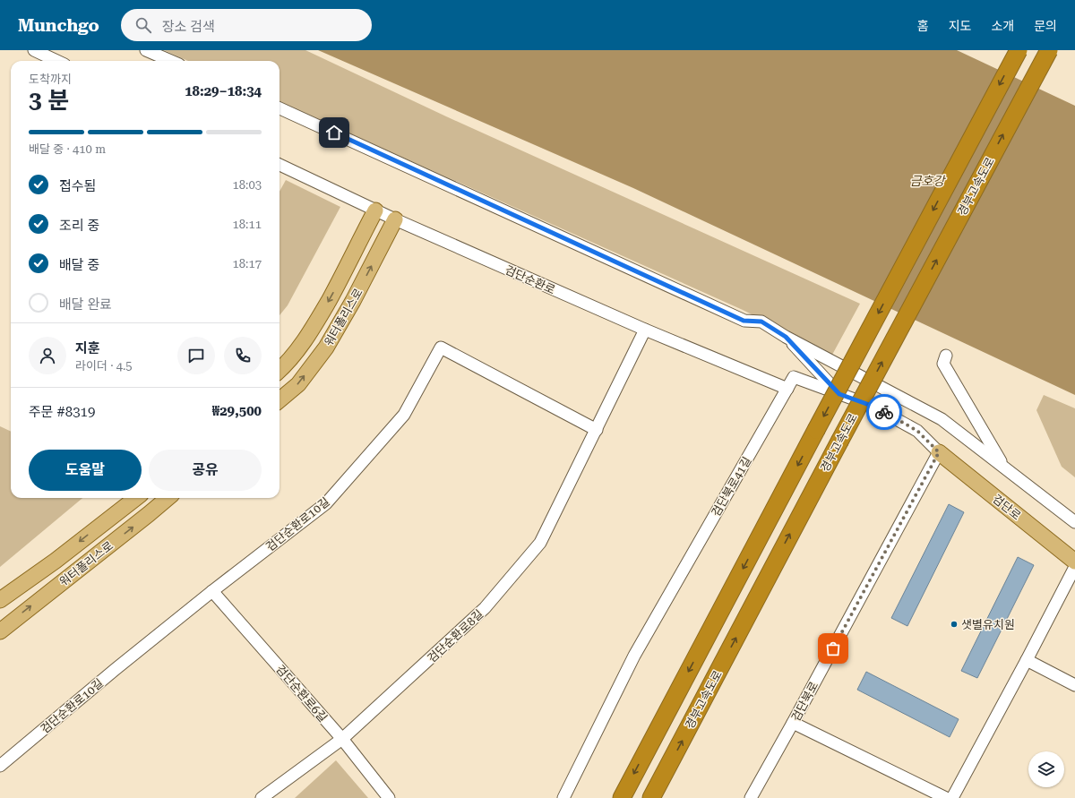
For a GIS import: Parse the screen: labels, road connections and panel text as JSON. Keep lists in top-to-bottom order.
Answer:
{
  "streets": {
    "highway": ["경부고속도로"],
    "main road": ["워터폴리스로", "검단로"],
    "street": [
      "검단순환로",
      "검단북로41길",
      "검단순환로10길",
      "검단순환로8길",
      "검단순환로6길",
      "검단북로"
    ]
  },
  "crossings": [
    ["검단순환로", "워터폴리스로"],
    ["검단순환로", "검단북로41길"],
    ["검단순환로", "검단순환로8길"],
    ["검단북로41길", "검단로"],
    ["검단북로41길", "검단북로"],
    ["검단로", "검단북로"],
    ["검단순환로10길", "검단순환로8길"],
    ["검단순환로10길", "검단순환로6길"],
    ["검단순환로8길", "검단순환로6길"]
  ],
  "water": ["금호강"],
  "places": ["샛별유치원"],
  "page": {
    "header": "Munchgo",
    "search": "장소 검색",
    "nav": [
      "홈",
      "지도",
      "소개",
      "문의"
    ],
    "heading": ["3 분", "도착까지", "18:29–18:34"],
    "panel": [
      "지훈",
      "라이더 · 4.5",
      "주문 #8319",
      "₩29,500"
    ],
    "bar": "배달 중 · 410 m",
    "list": [
      ["접수됨", "18:03"],
      ["조리 중", "18:11"],
      ["배달 중", "18:17"],
      "배달 완료"
    ],
    "buttons": ["도움말", "공유"]
  }
}
